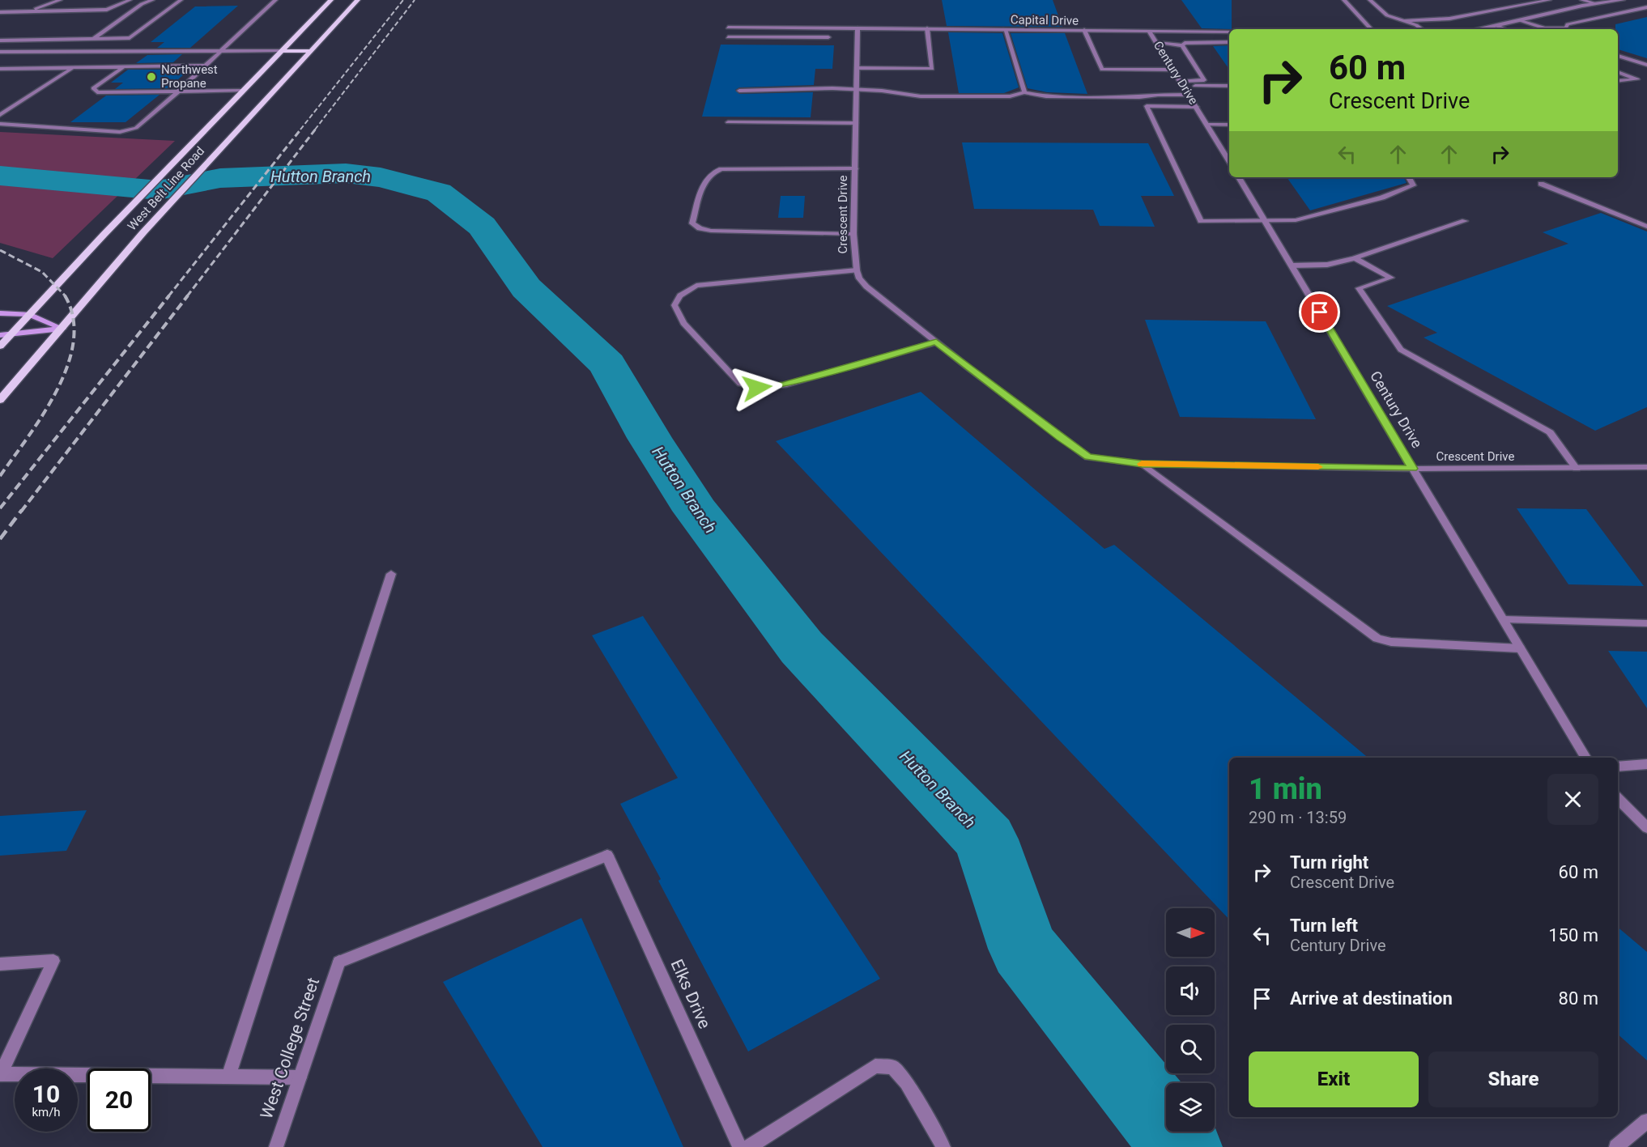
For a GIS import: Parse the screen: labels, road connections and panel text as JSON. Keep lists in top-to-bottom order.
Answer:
{
  "streets": {
    "main road": ["West Belt Line Road"],
    "street": [
      "Capital Drive",
      "Century Drive",
      "Crescent Drive",
      "Elks Drive",
      "West College Street"
    ]
  },
  "crossings": [
    ["Capital Drive", "Century Drive"],
    ["Capital Drive", "Crescent Drive"],
    ["Century Drive", "Crescent Drive"],
    ["Elks Drive", "West College Street"]
  ],
  "water": ["Hutton Branch"],
  "places": ["Northwest Propane"],
  "north": "right",
  "page": {
    "turn": ["60 m", "Crescent Drive"],
    "heading": ["1 min", "290 m · 13:59"],
    "list": [
      {
        "name": "Turn right",
        "note": "Crescent Drive",
        "value": "60 m"
      },
      {
        "name": "Turn left",
        "note": "Century Drive",
        "value": "150 m"
      },
      {
        "name": "Arrive at destination",
        "value": "80 m"
      }
    ],
    "buttons": ["Exit", "Share"],
    "speed": "10 km/h",
    "limit": "20"
  }
}
